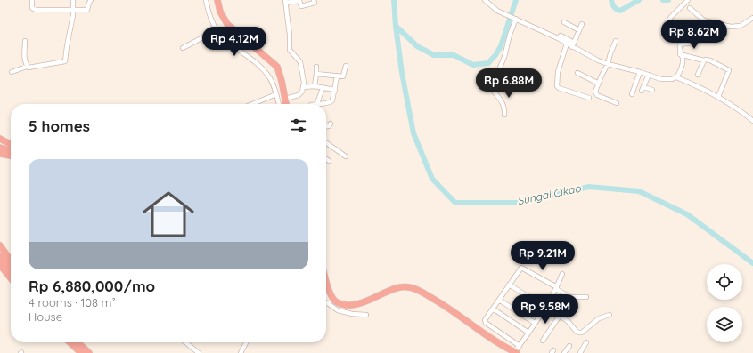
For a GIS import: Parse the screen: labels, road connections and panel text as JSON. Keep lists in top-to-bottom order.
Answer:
{
  "water": ["Sungai Cikao"],
  "page": {
    "price": [
      "Rp 8.62M",
      "Rp 4.12M",
      "Rp 6.88M",
      "Rp 9.21M",
      "Rp 9.58M"
    ],
    "heading": "5 homes",
    "list": [
      {
        "name": "Rp 6,880,000/mo",
        "note": "4 rooms · 108 m² · House"
      }
    ]
  }
}
